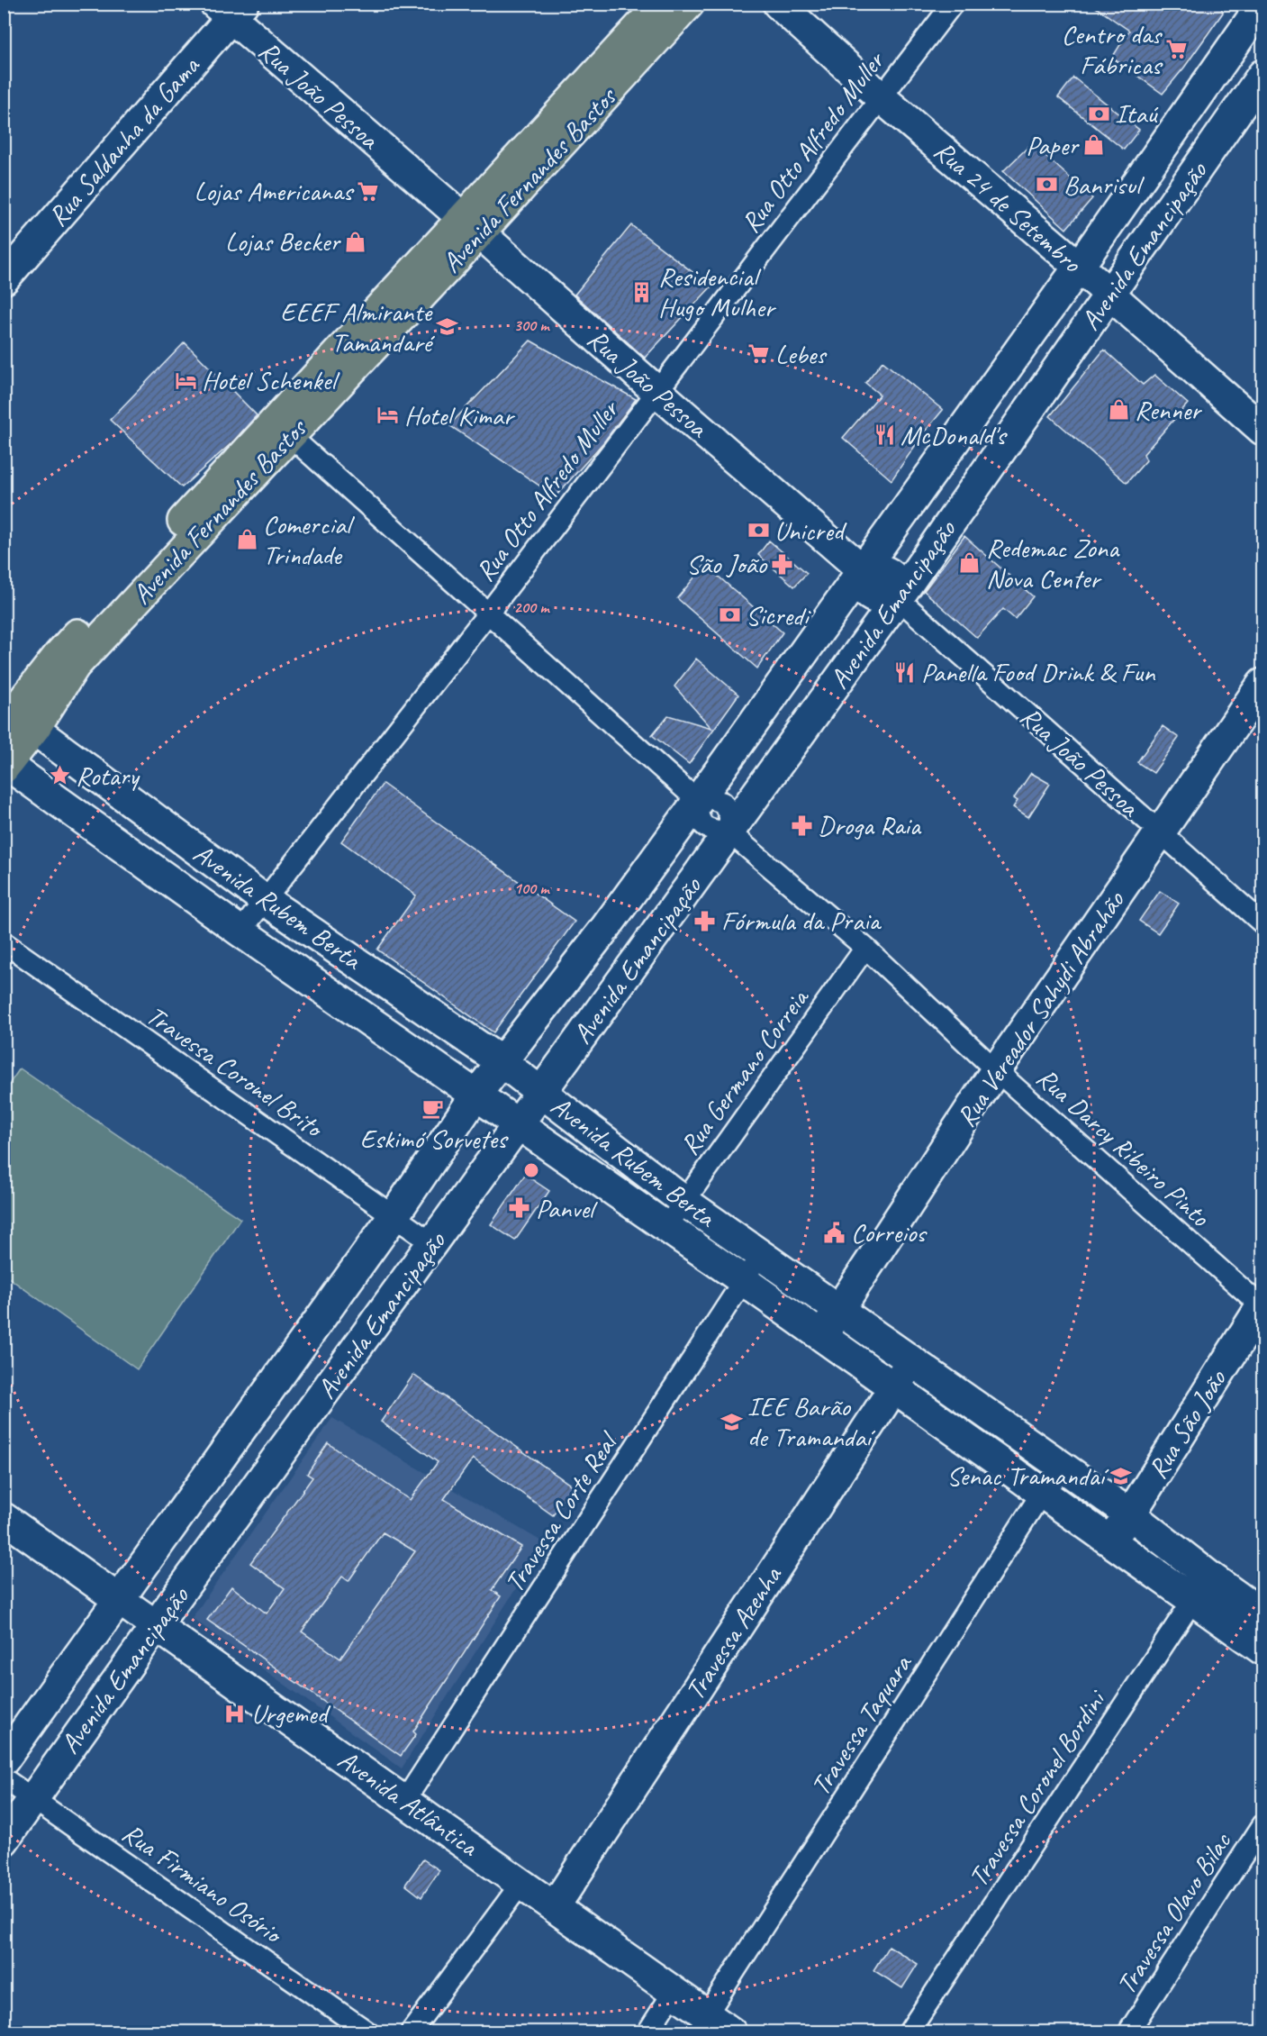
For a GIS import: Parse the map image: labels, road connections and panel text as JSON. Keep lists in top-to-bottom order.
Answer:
{
  "streets": {
    "main road": [
      "Rua João Pessoa",
      "Rua Saldanha da Gama",
      "Avenida Fernandes Bastos",
      "Rua 24 de Setembro",
      "Avenida Emancipação",
      "Avenida Rubem Berta",
      "Rua Vereador Sahydi Abrahão",
      "Rua São João",
      "Travessa Azenha",
      "Avenida Atlântica"
    ],
    "street": [
      "Rua Otto Alfredo Muller",
      "Travessa Coronel Brito",
      "Rua Germano Correia",
      "Rua Darcy Ribeiro Pinto",
      "Travessa Corte Real",
      "Travessa Taquara",
      "Travessa Coronel Bordini",
      "Rua Firmiano Osório",
      "Travessa Olavo Bilac"
    ]
  },
  "crossings": [
    ["Rua João Pessoa", "Rua Saldanha da Gama"],
    ["Rua João Pessoa", "Rua Otto Alfredo Muller"],
    ["Rua João Pessoa", "Avenida Fernandes Bastos"],
    ["Rua João Pessoa", "Avenida Emancipação"],
    ["Rua João Pessoa", "Rua Vereador Sahydi Abrahão"],
    ["Rua Otto Alfredo Muller", "Rua 24 de Setembro"],
    ["Rua Otto Alfredo Muller", "Avenida Rubem Berta"],
    ["Avenida Fernandes Bastos", "Avenida Rubem Berta"],
    ["Rua 24 de Setembro", "Avenida Emancipação"],
    ["Avenida Emancipação", "Avenida Rubem Berta"],
    ["Avenida Emancipação", "Travessa Coronel Brito"],
    ["Avenida Emancipação", "Rua Darcy Ribeiro Pinto"],
    ["Avenida Emancipação", "Avenida Atlântica"],
    ["Avenida Emancipação", "Rua Firmiano Osório"],
    ["Avenida Rubem Berta", "Rua Vereador Sahydi Abrahão"],
    ["Avenida Rubem Berta", "Rua Germano Correia"],
    ["Avenida Rubem Berta", "Rua São João"],
    ["Avenida Rubem Berta", "Travessa Corte Real"],
    ["Avenida Rubem Berta", "Travessa Azenha"],
    ["Avenida Rubem Berta", "Travessa Taquara"],
    ["Avenida Rubem Berta", "Travessa Coronel Bordini"],
    ["Rua Vereador Sahydi Abrahão", "Rua Darcy Ribeiro Pinto"],
    ["Rua Germano Correia", "Rua Darcy Ribeiro Pinto"],
    ["Rua Darcy Ribeiro Pinto", "Rua São João"],
    ["Travessa Corte Real", "Avenida Atlântica"],
    ["Travessa Azenha", "Avenida Atlântica"],
    ["Travessa Taquara", "Avenida Atlântica"]
  ],
  "places": {
    "supermarket": ["Centro das Fábricas", "Lojas Americanas", "Lebes"],
    "bank": [
      "Itaú",
      "Banrisul",
      "Unicred",
      "Sicredi"
    ],
    "shop": [
      "Paper",
      "Lojas Becker",
      "Renner",
      "Comercial Trindade",
      "Redemac Zona Nova Center"
    ],
    "building": ["Residencial Hugo Mulher"],
    "school or university": ["EEEF Almirante Tamandaré", "IEE Barão de Tramandaí", "Senac Tramandaí"],
    "hotel": ["Hotel Schenkel", "Hotel Kimar"],
    "restaurant": ["McDonald's", "Panella Food Drink & Fun"],
    "pharmacy": [
      "São João",
      "Droga Raia",
      "Fórmula da Praia",
      "Panvel"
    ],
    "place": ["Rotary"],
    "cafe": ["Eskimó Sorvetes"],
    "public building": ["Correios"],
    "hospital": ["Urgemed"]
  },
  "rings": ["300 m", "200 m", "100 m"]
}
